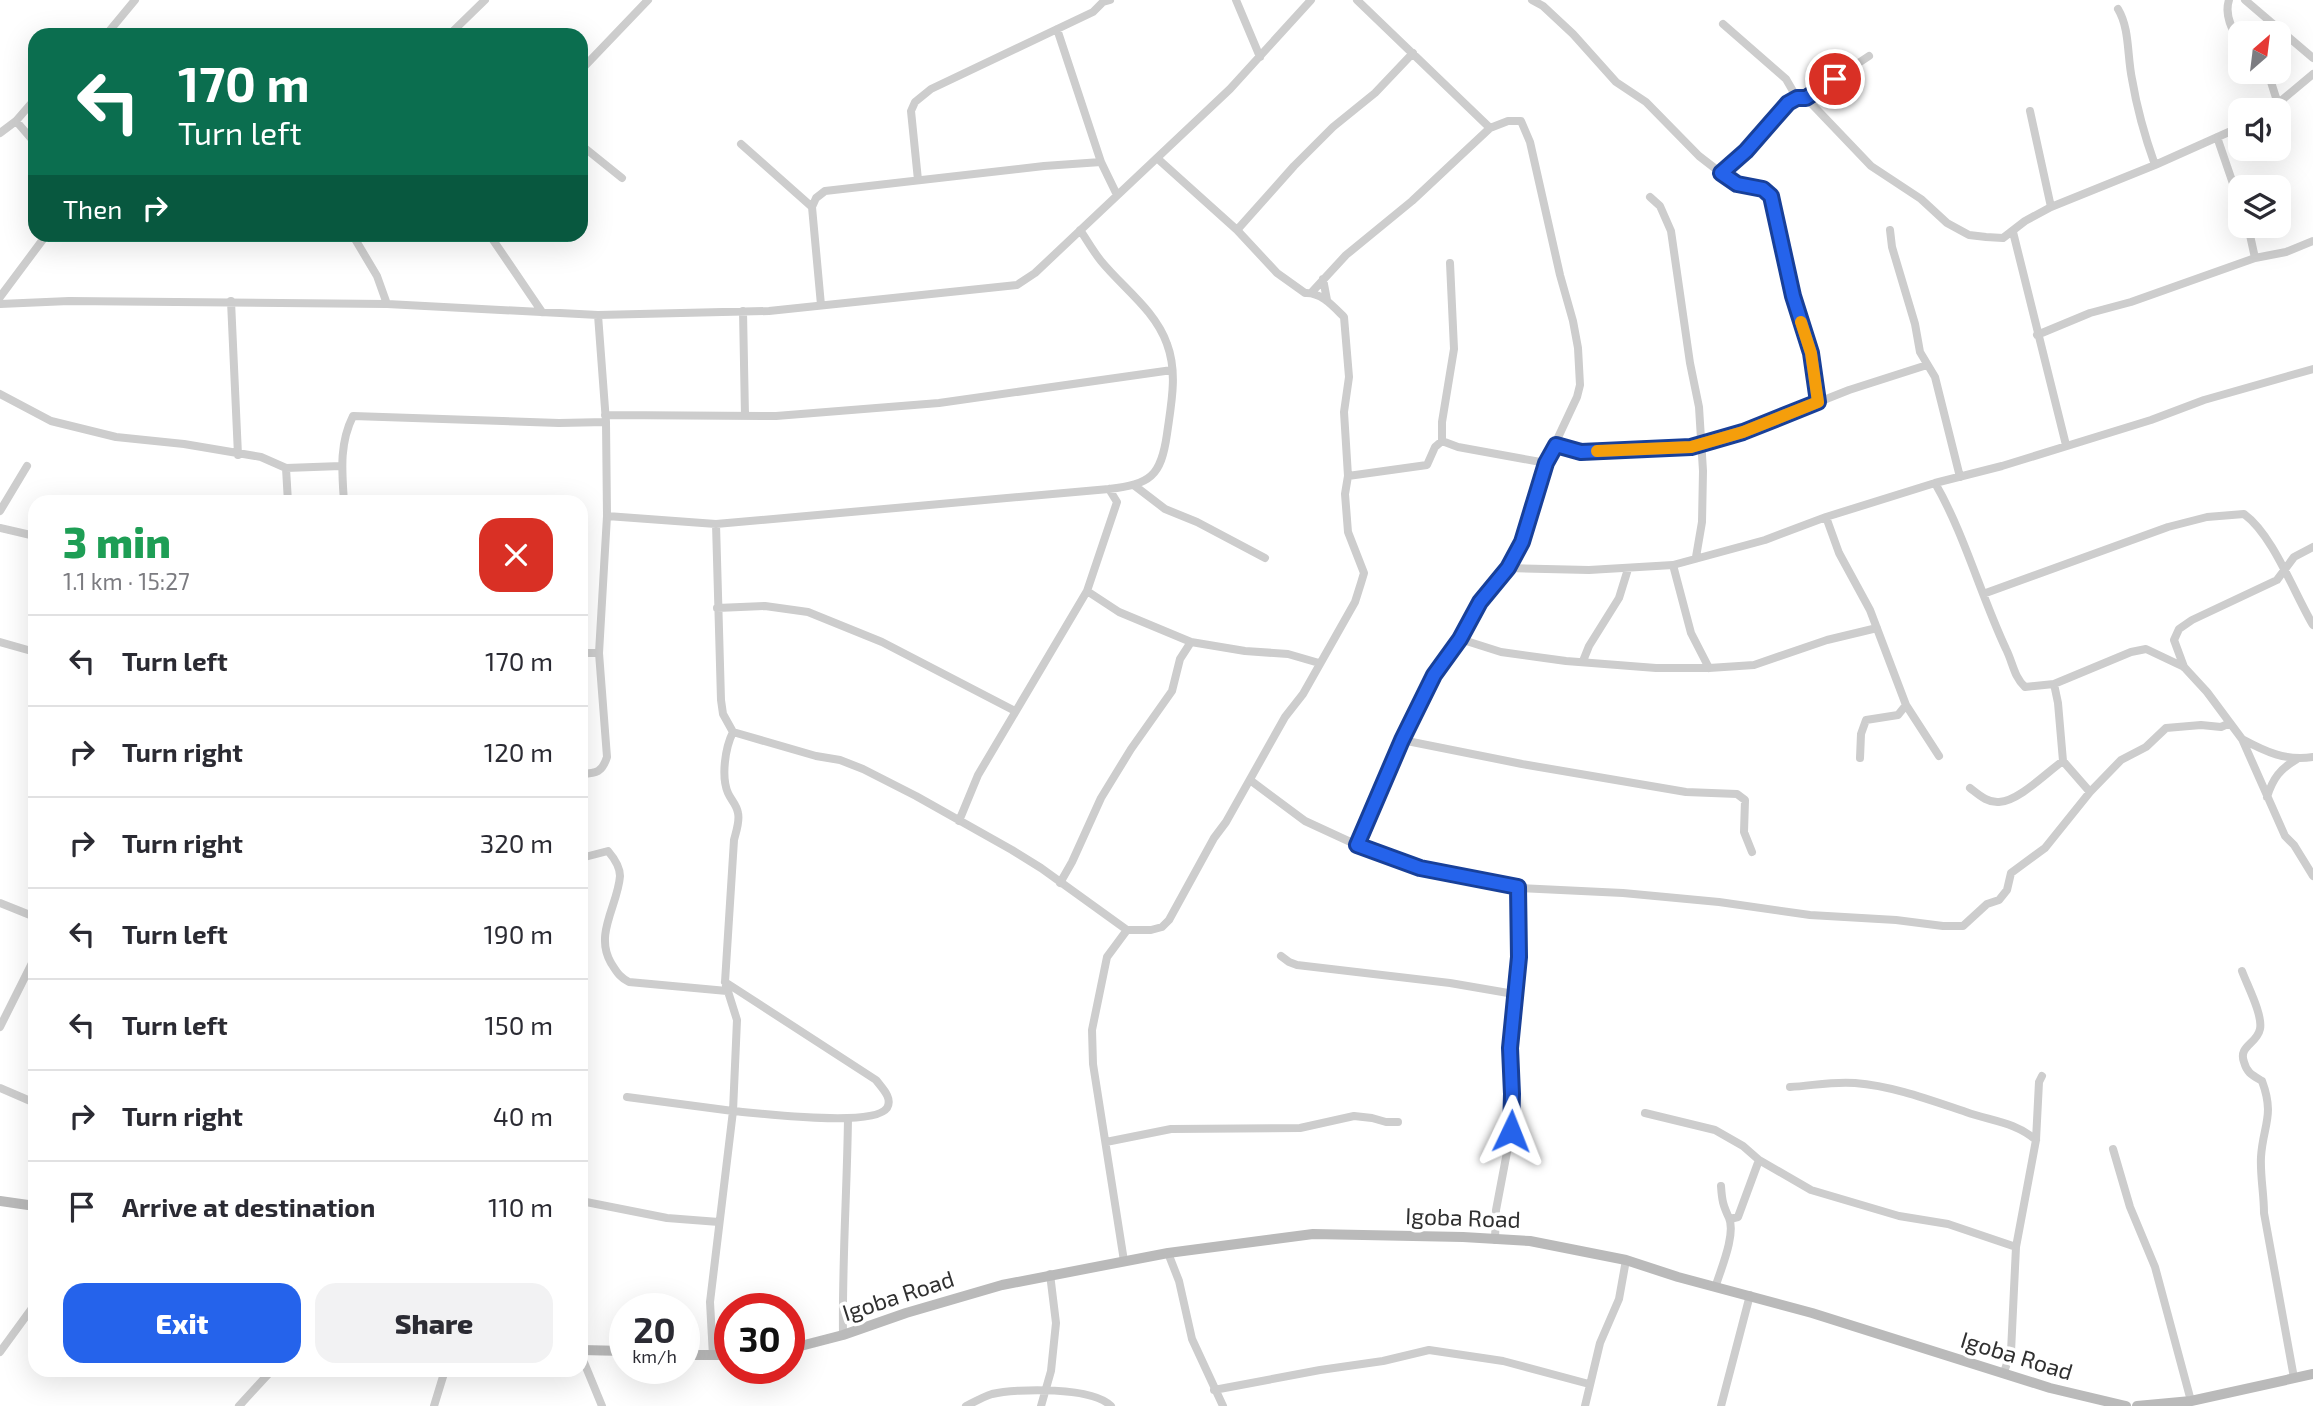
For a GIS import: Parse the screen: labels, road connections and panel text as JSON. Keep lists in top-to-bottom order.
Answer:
{
  "streets": {
    "street": ["Igoba Road"]
  },
  "north": "top right",
  "page": {
    "turn": ["170 m", "Turn left"],
    "then": "Then",
    "heading": ["3 min", "1.1 km · 15:27"],
    "list": [
      {
        "name": "Turn left",
        "value": "170 m"
      },
      {
        "name": "Turn right",
        "value": "120 m"
      },
      {
        "name": "Turn right",
        "value": "320 m"
      },
      {
        "name": "Turn left",
        "value": "190 m"
      },
      {
        "name": "Turn left",
        "value": "150 m"
      },
      {
        "name": "Turn right",
        "value": "40 m"
      },
      {
        "name": "Arrive at destination",
        "value": "110 m"
      }
    ],
    "buttons": ["Exit", "Share"],
    "speed": "20 km/h",
    "limit": "30"
  }
}
